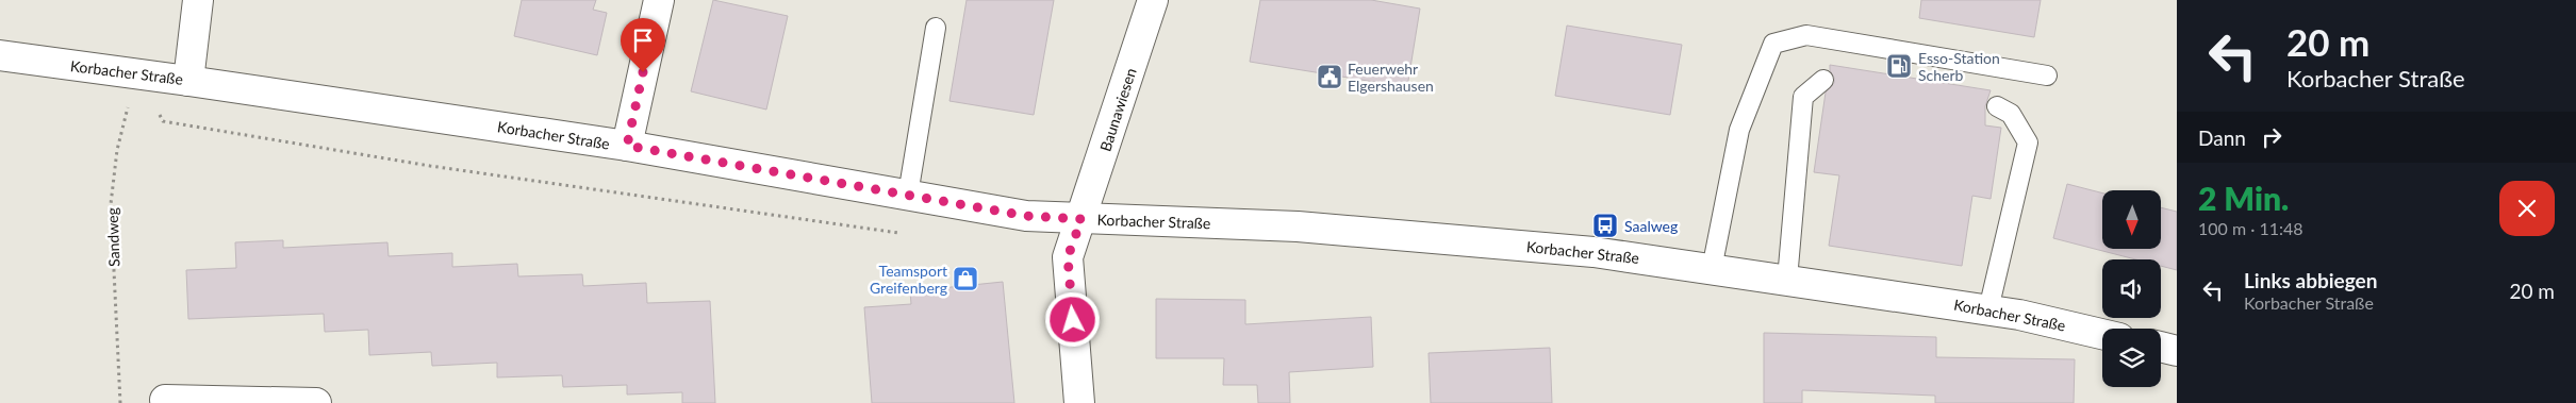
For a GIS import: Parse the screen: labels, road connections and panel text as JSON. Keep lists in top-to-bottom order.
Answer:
{
  "streets": {
    "street": ["Korbacher Straße", "Baunawiesen"],
    "path": ["Sandweg"]
  },
  "crossings": [
    ["Korbacher Straße", "Baunawiesen"],
    ["Korbacher Straße", "Sandweg"]
  ],
  "places": {
    "fuel station": ["Esso-Station Scherb"],
    "public building": ["Feuerwehr Elgershausen"],
    "bus stop": ["Saalweg"],
    "shop": ["Teamsport Greifenberg"]
  },
  "north": "bottom",
  "page": {
    "turn": ["20 m", "Korbacher Straße"],
    "then": "Dann",
    "heading": ["2 Min.", "100 m · 11:48"],
    "list": [
      {
        "name": "Links abbiegen",
        "note": "Korbacher Straße",
        "value": "20 m"
      }
    ]
  }
}
